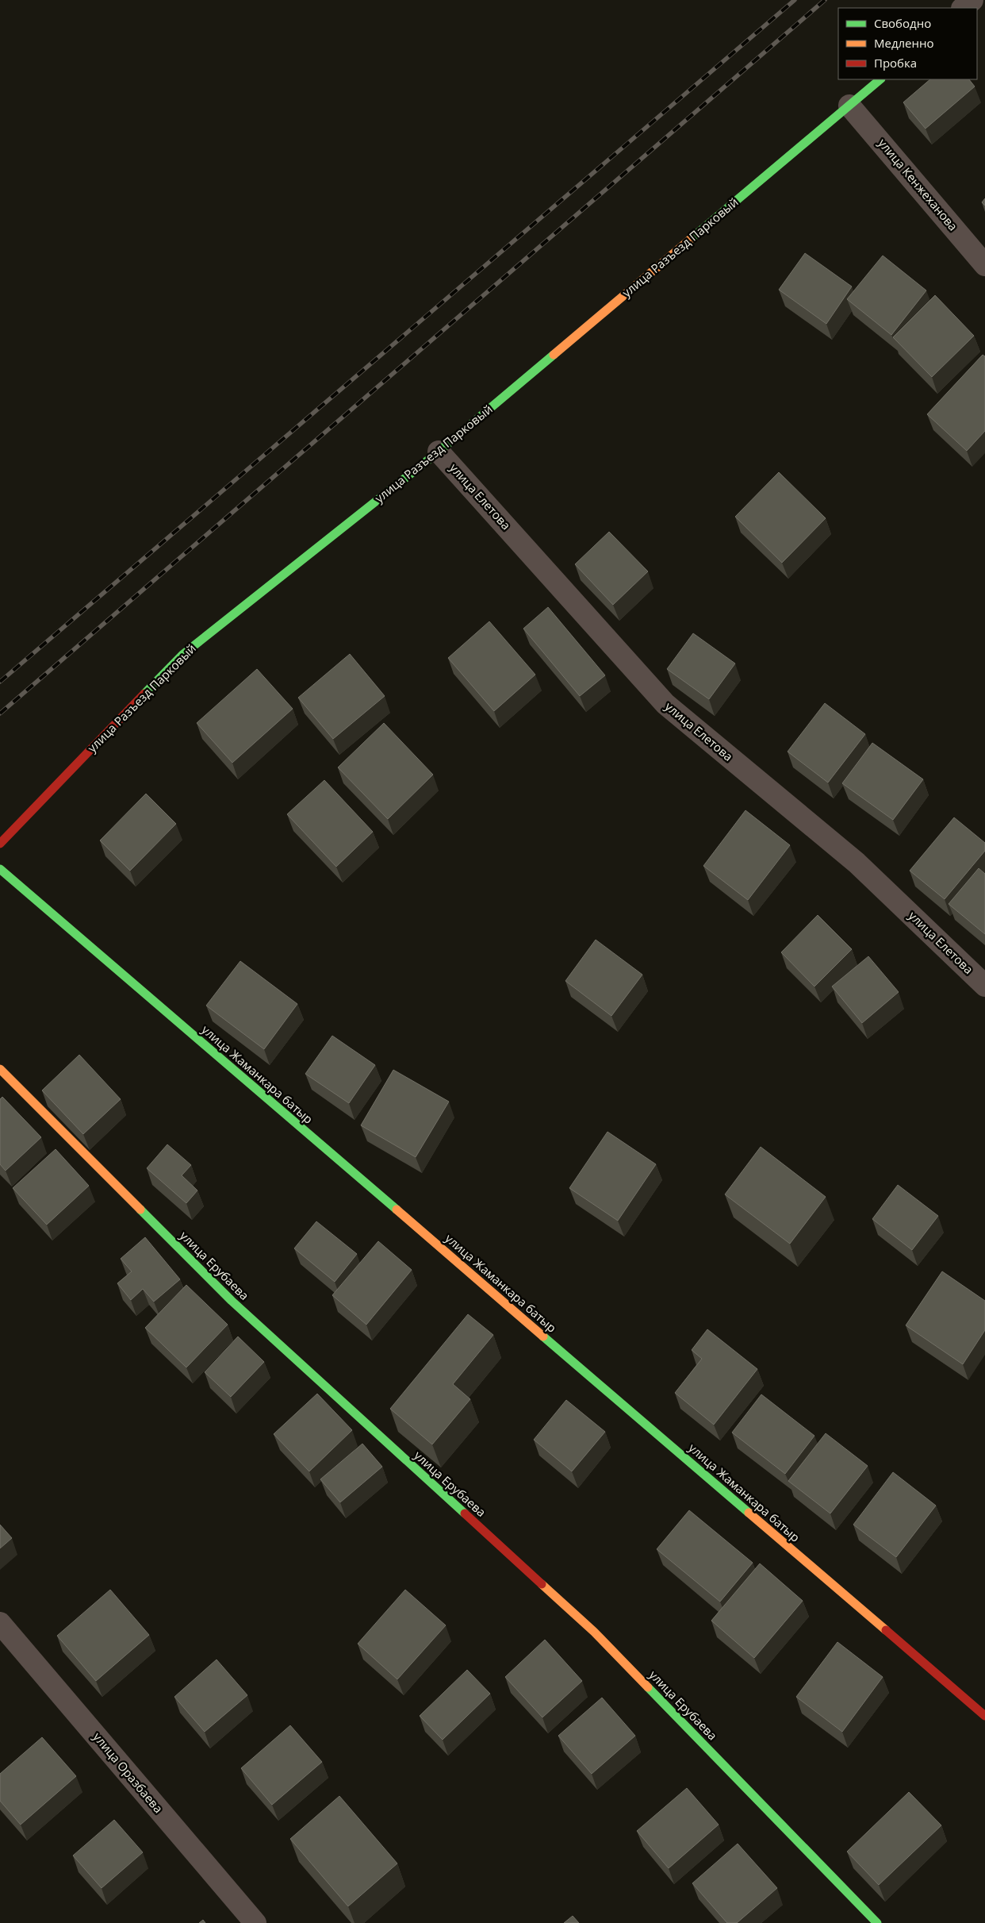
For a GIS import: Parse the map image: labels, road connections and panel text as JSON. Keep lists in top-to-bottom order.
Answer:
{
  "streets": {
    "street": [
      "улица Кенжеханова",
      "улица Разъезд Парковый",
      "улица Елетова",
      "улица Жаманкара батыр",
      "улица Ерубаева",
      "улица Оразбаева"
    ]
  },
  "crossings": [
    ["улица Кенжеханова", "улица Разъезд Парковый"],
    ["улица Разъезд Парковый", "улица Елетова"]
  ],
  "legend": ["Свободно", "Медленно", "Пробка"]
}
